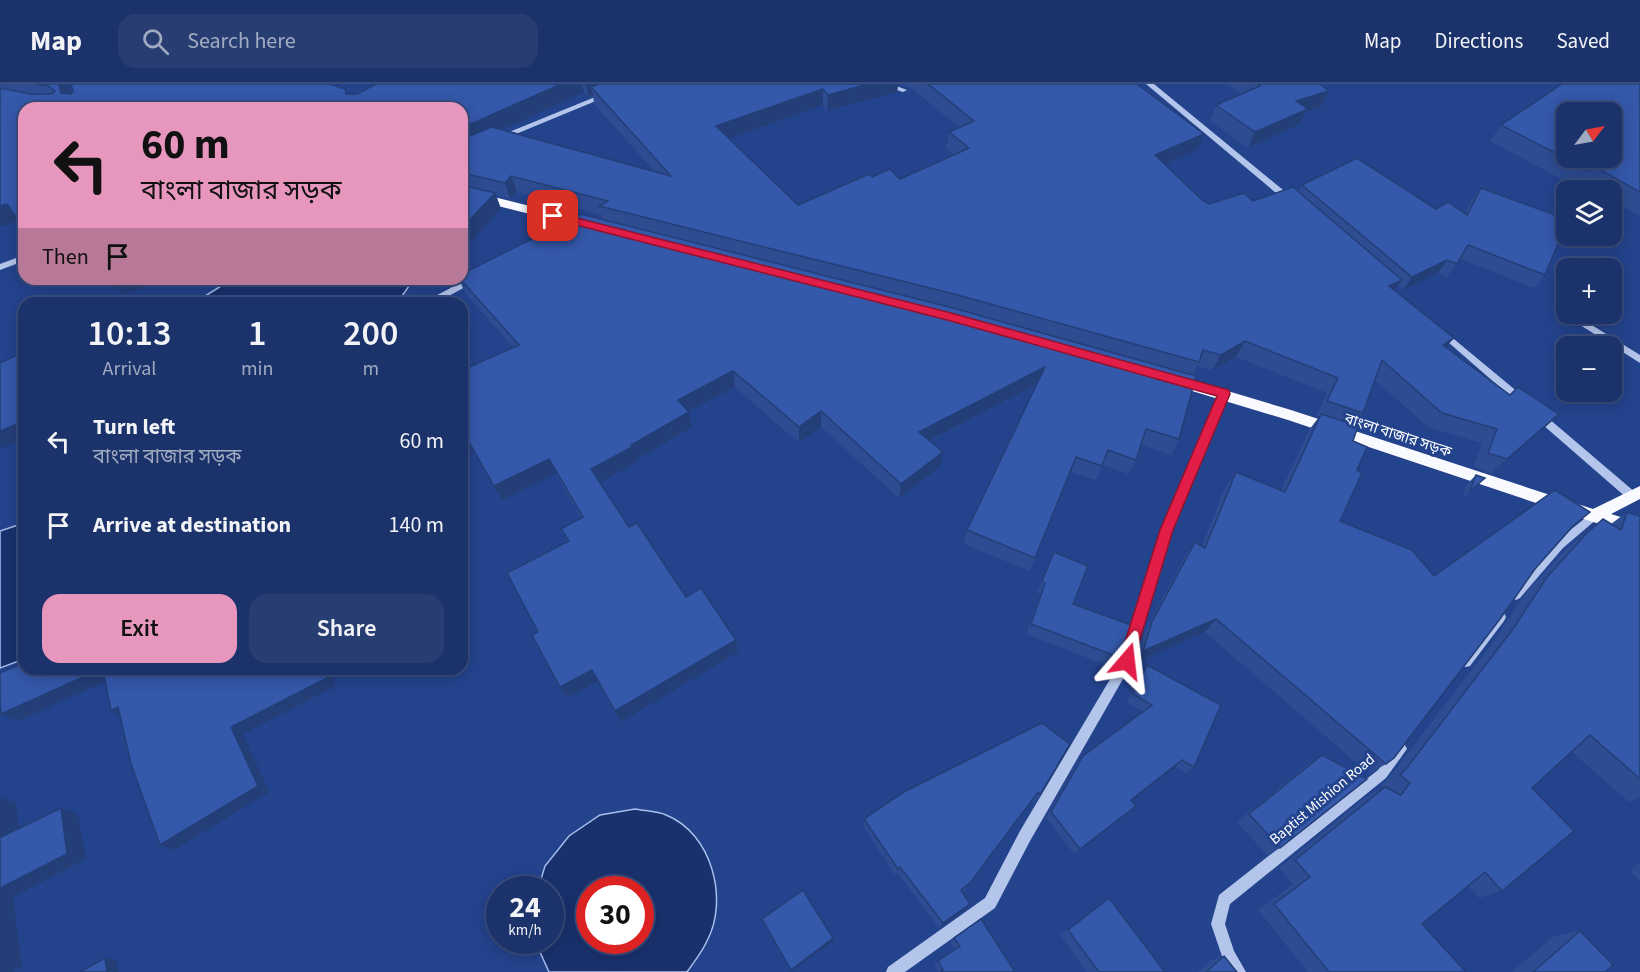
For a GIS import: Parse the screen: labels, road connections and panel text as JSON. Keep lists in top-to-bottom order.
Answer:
{
  "streets": {
    "main road": ["বাংলা বাজার সড়ক"],
    "street": ["Baptist Mishion Road"]
  },
  "north": "top right",
  "page": {
    "header": "Map",
    "search": "Search here",
    "nav": ["Map", "Directions", "Saved"],
    "map_buttons": ["+", "−"],
    "turn": ["60 m", "বাংলা বাজার সড়ক"],
    "then": "Then",
    "eta": [
      "10:13",
      "Arrival",
      "1",
      "min",
      "200",
      "m"
    ],
    "list": [
      {
        "name": "Turn left",
        "note": "বাংলা বাজার সড়ক",
        "value": "60 m"
      },
      {
        "name": "Arrive at destination",
        "value": "140 m"
      }
    ],
    "buttons": ["Exit", "Share"],
    "speed": "24 km/h",
    "limit": "30"
  }
}
